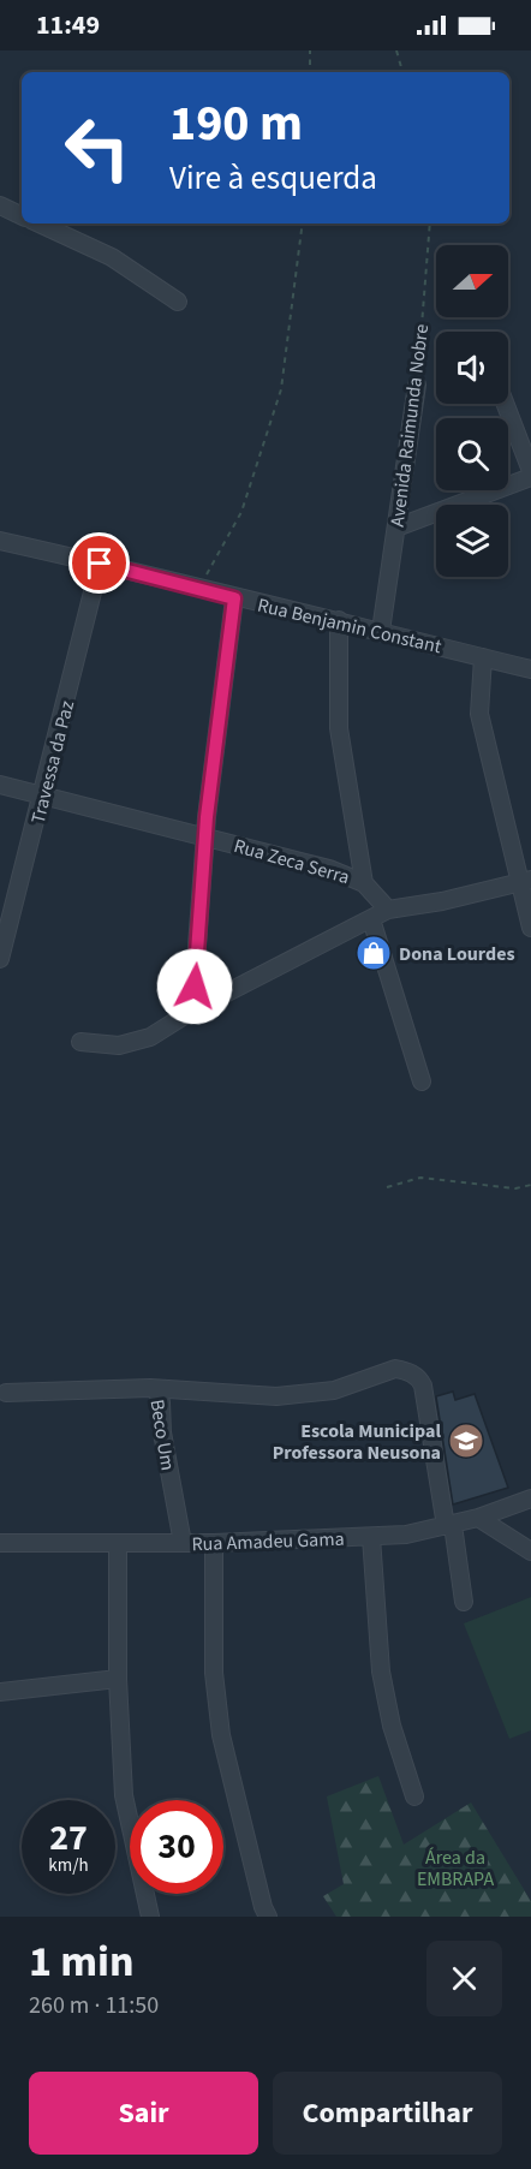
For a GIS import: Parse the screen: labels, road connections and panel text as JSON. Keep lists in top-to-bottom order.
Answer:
{
  "streets": {
    "street": [
      "Avenida Raimunda Nobre",
      "Rua Benjamin Constant",
      "Travessa da Paz",
      "Rua Zeca Serra",
      "Beco Um",
      "Rua Amadeu Gama"
    ]
  },
  "crossings": [
    ["Avenida Raimunda Nobre", "Rua Benjamin Constant"],
    ["Rua Benjamin Constant", "Travessa da Paz"],
    ["Travessa da Paz", "Rua Zeca Serra"],
    ["Beco Um", "Rua Amadeu Gama"]
  ],
  "parks": ["Área da EMBRAPA"],
  "places": {
    "shop": ["Dona Lourdes"],
    "school or university": ["Escola Municipal Professora Neusona"]
  },
  "north": "right",
  "page": {
    "status": "11:49",
    "turn": ["190 m", "Vire à esquerda"],
    "speed": "27 km/h",
    "limit": "30",
    "heading": ["1 min", "260 m · 11:50"],
    "buttons": ["Sair", "Compartilhar"]
  }
}
